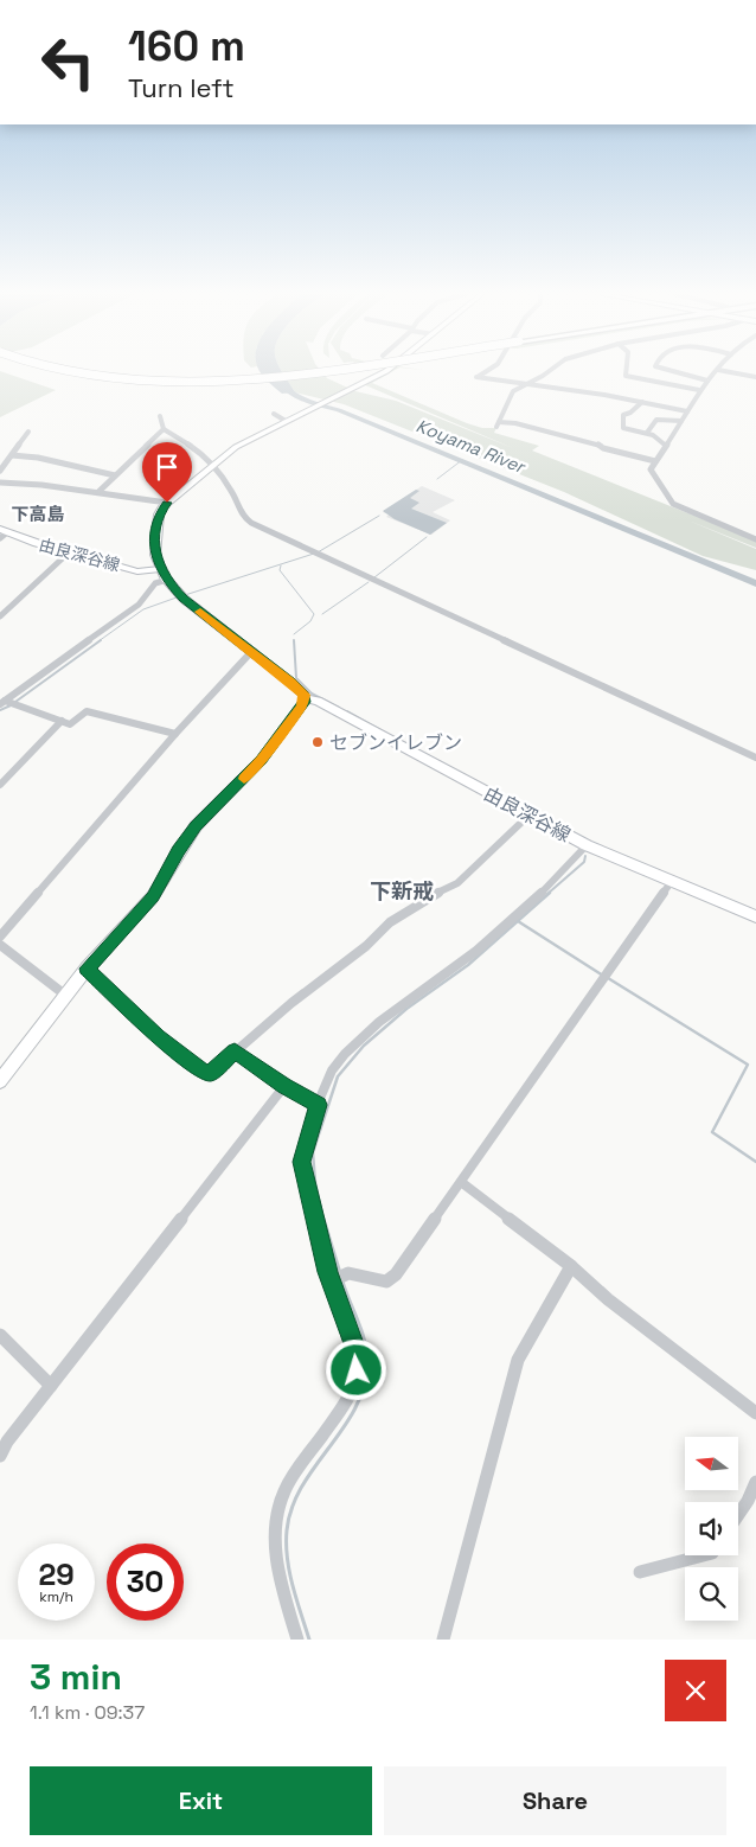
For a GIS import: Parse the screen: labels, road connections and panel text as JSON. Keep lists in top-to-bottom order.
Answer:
{
  "streets": {
    "main road": ["由良深谷線"]
  },
  "districts": ["下高島", "下新戒"],
  "water": ["Koyama River"],
  "places": ["セブンイレブン"],
  "north": "left",
  "page": {
    "turn": ["160 m", "Turn left"],
    "speed": "29 km/h",
    "limit": "30",
    "heading": ["3 min", "1.1 km · 09:37"],
    "buttons": ["Exit", "Share"]
  }
}
